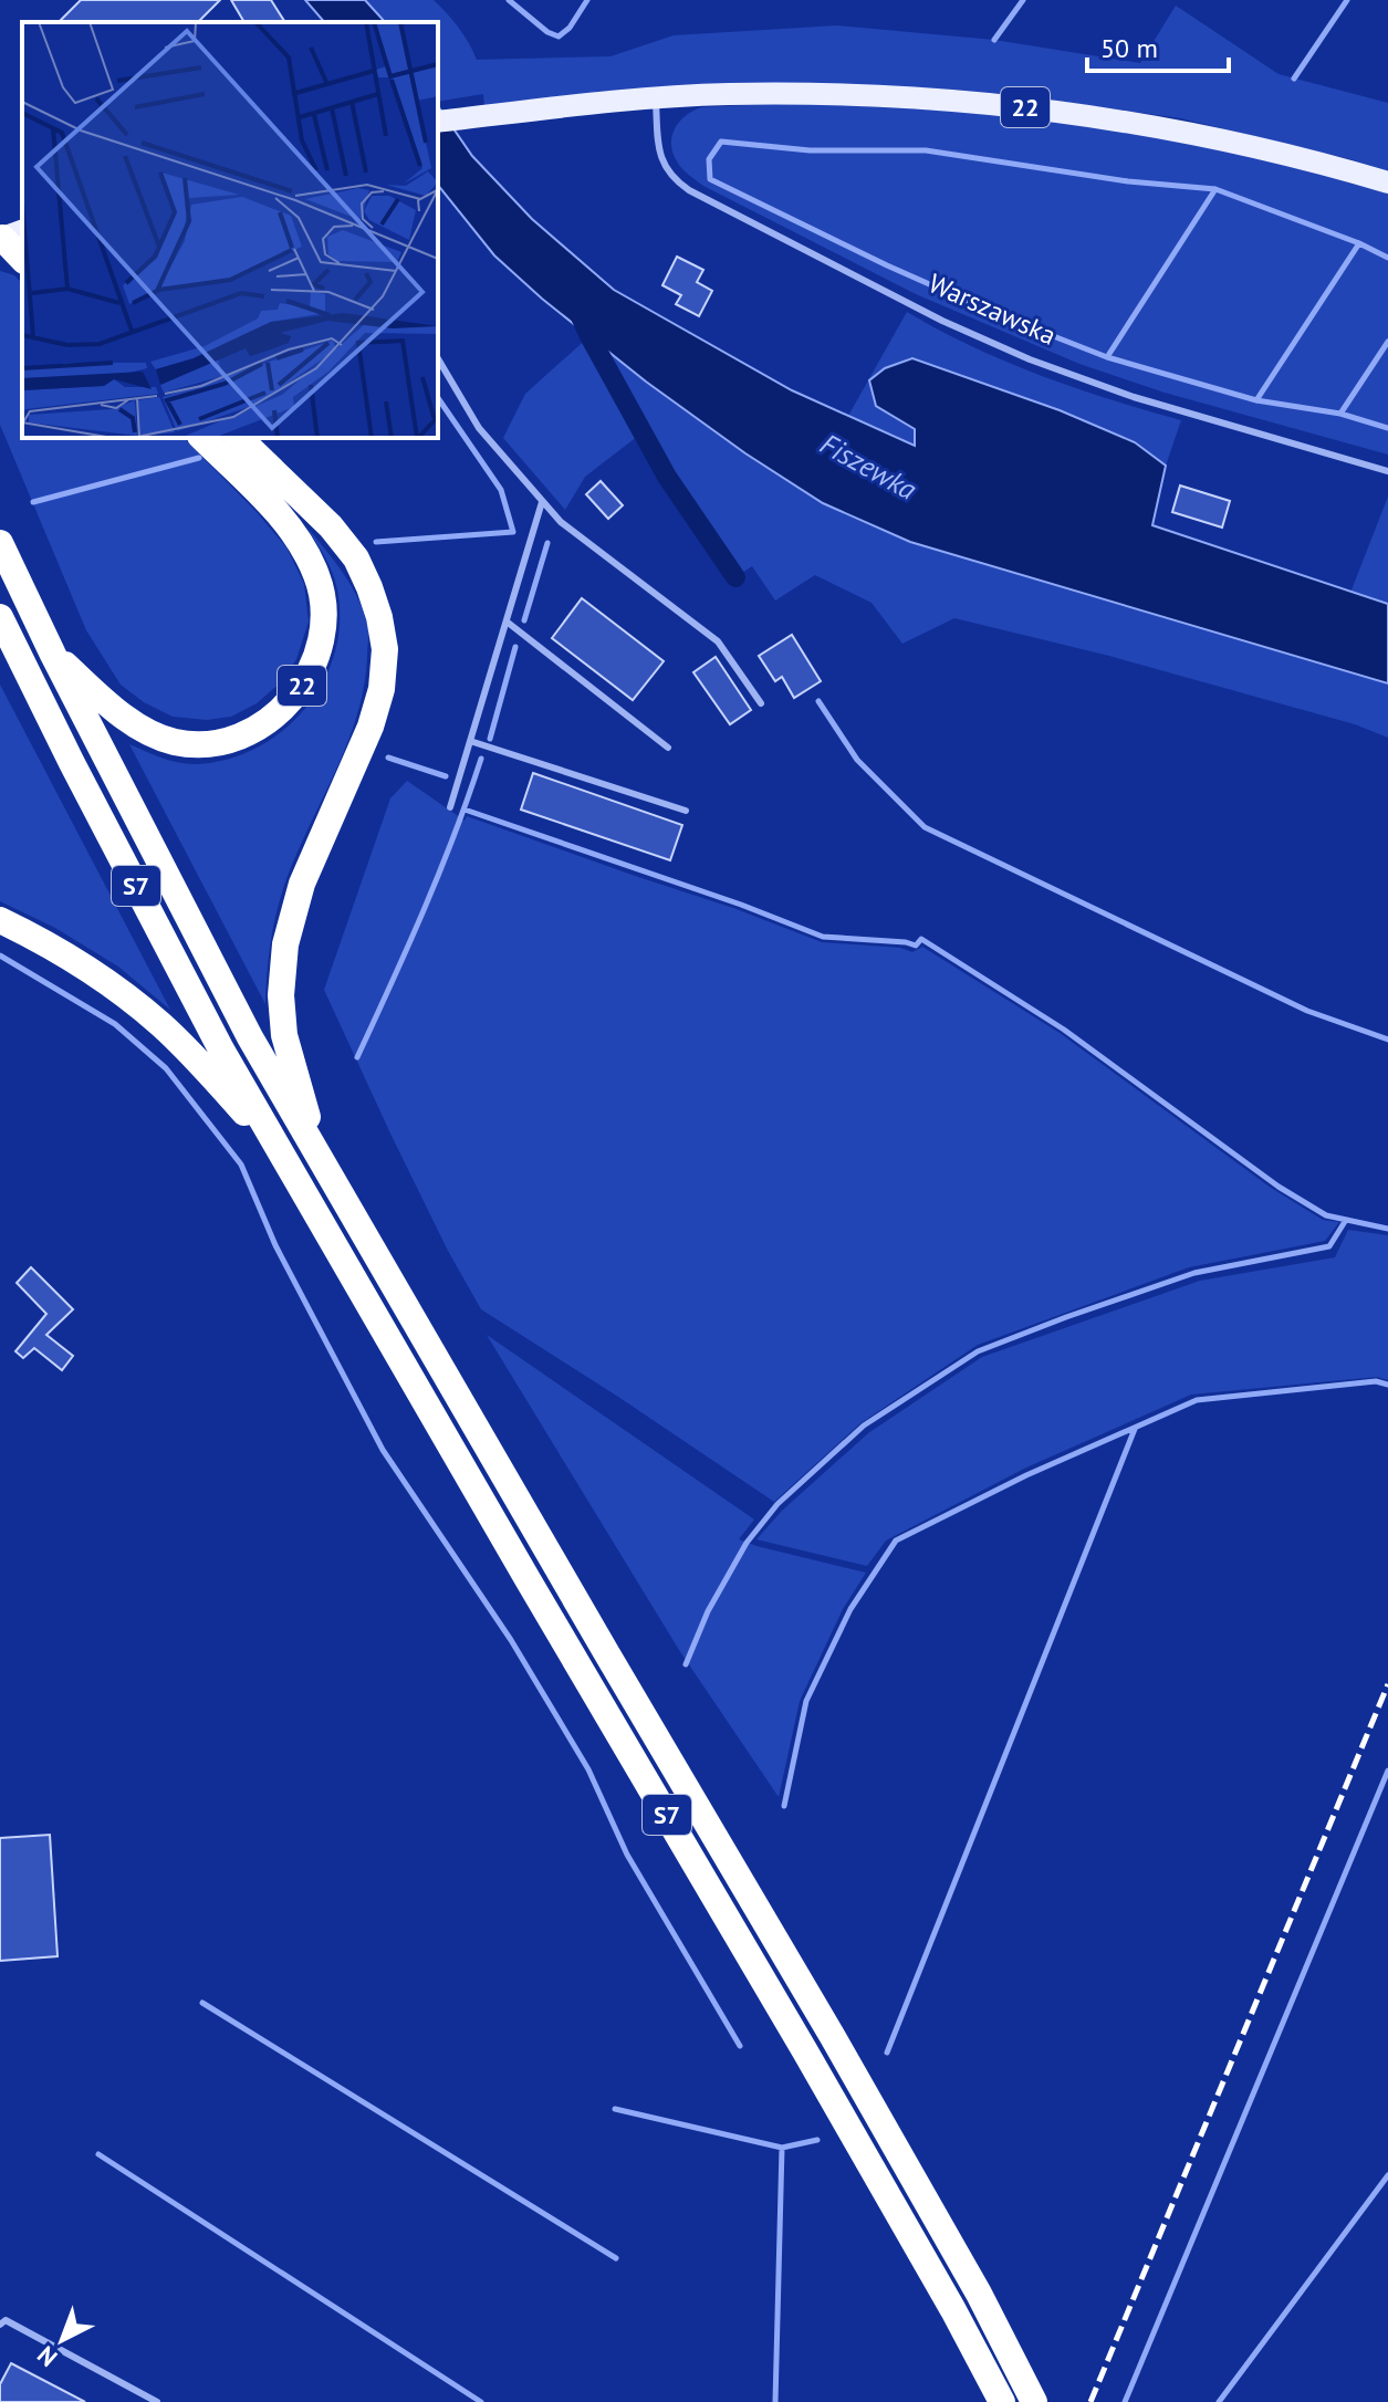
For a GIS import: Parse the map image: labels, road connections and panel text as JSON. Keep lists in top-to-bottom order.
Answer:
{
  "streets": {
    "highway": ["22", "S7"],
    "lane": ["Warszawska"]
  },
  "crossings": [
    ["22", "Warszawska"],
    ["22", "S7"]
  ],
  "water": ["Fiszewka"],
  "scale_bar": "50 m",
  "north": "bottom left"
}
